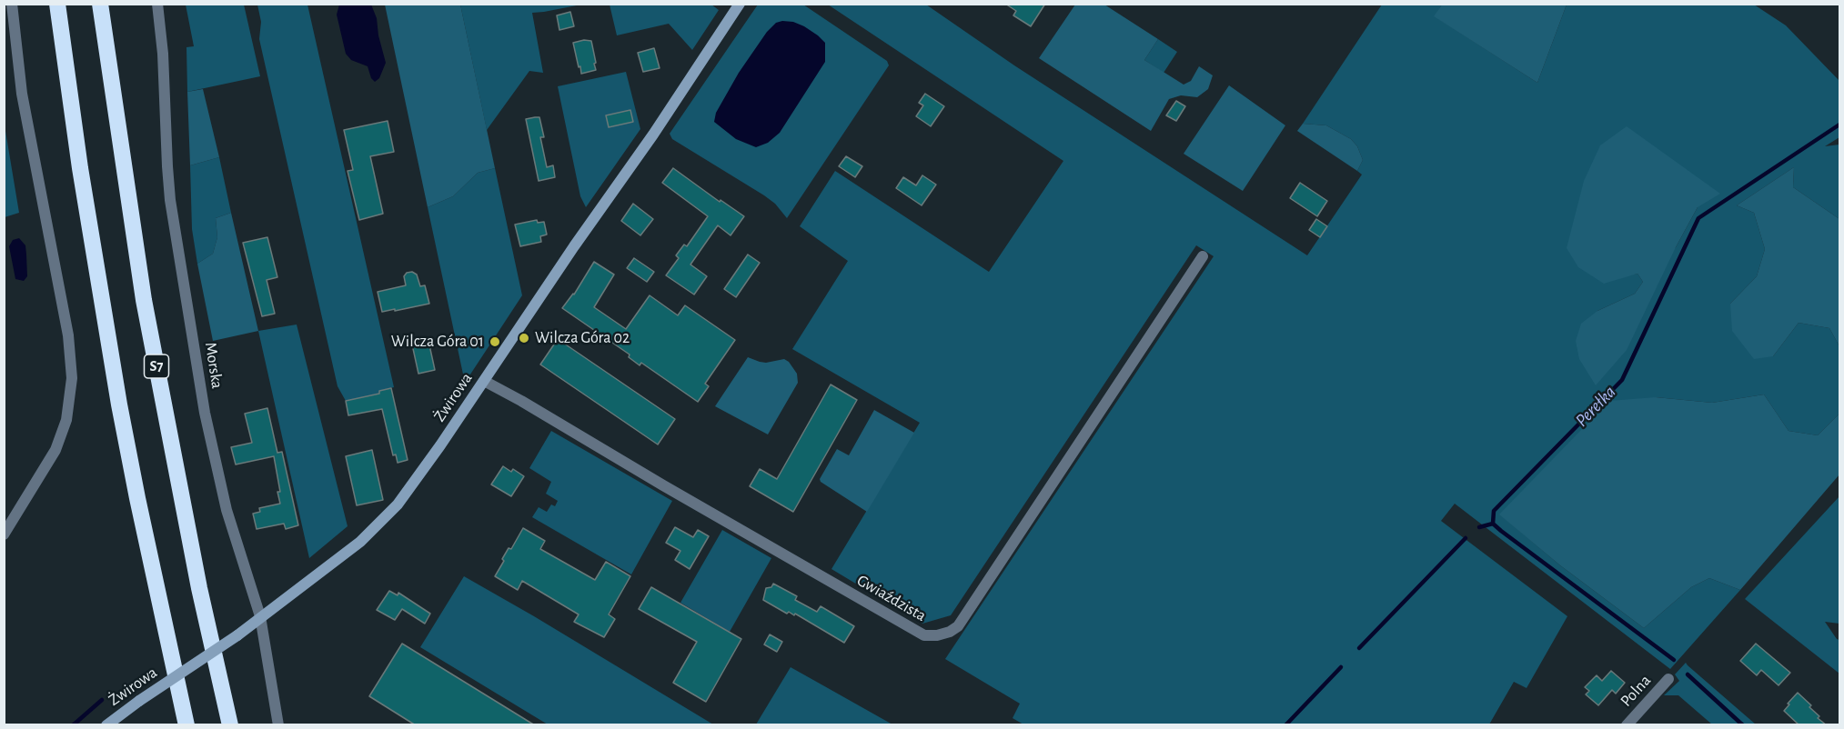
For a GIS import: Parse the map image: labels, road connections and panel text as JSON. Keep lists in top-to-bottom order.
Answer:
{
  "streets": {
    "highway": ["S7"],
    "street": [
      "Morska",
      "Żwirowa",
      "Gwiaździsta",
      "Polna"
    ]
  },
  "crossings": [
    ["Morska", "Żwirowa"],
    ["Żwirowa", "Gwiaździsta"]
  ],
  "water": ["Perełka"],
  "places": ["Wilcza Góra 02", "Wilcza Góra 01"]
}
